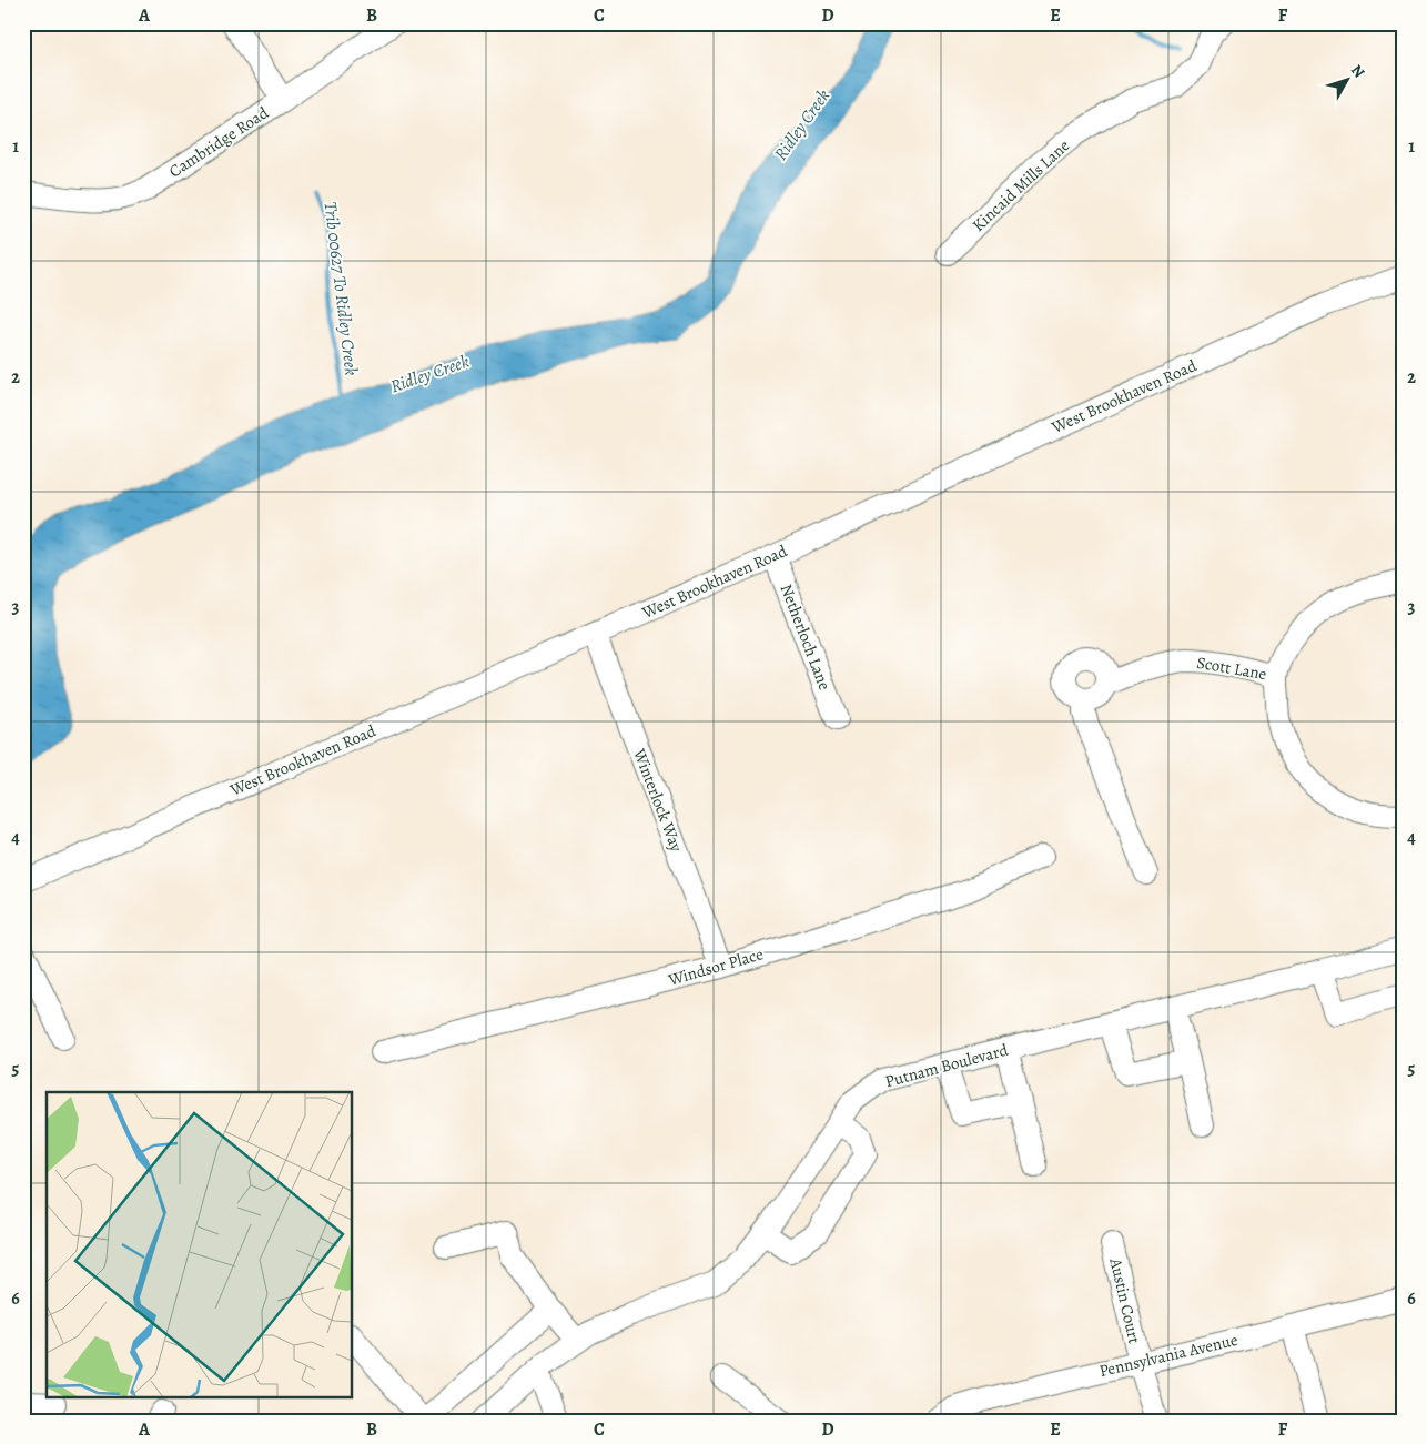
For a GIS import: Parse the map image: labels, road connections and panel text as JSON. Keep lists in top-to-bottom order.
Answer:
{
  "streets": {
    "street": [
      "Cambridge Road",
      "Kincaid Mills Lane",
      "West Brookhaven Road",
      "Netherloch Lane",
      "Scott Lane",
      "Winterlock Way",
      "Windsor Place",
      "Putnam Boulevard",
      "Austin Court",
      "Pennsylvania Avenue"
    ]
  },
  "crossings": [
    ["West Brookhaven Road", "Netherloch Lane"],
    ["West Brookhaven Road", "Winterlock Way"],
    ["Winterlock Way", "Windsor Place"],
    ["Austin Court", "Pennsylvania Avenue"]
  ],
  "water": ["Ridley Creek", "Trib 00627 To Ridley Creek"],
  "north": "top right",
  "grid": {
    "columns": [
      "A",
      "B",
      "C",
      "D",
      "E",
      "F"
    ],
    "rows": [
      "1",
      "2",
      "3",
      "4",
      "5",
      "6"
    ]
  }
}
